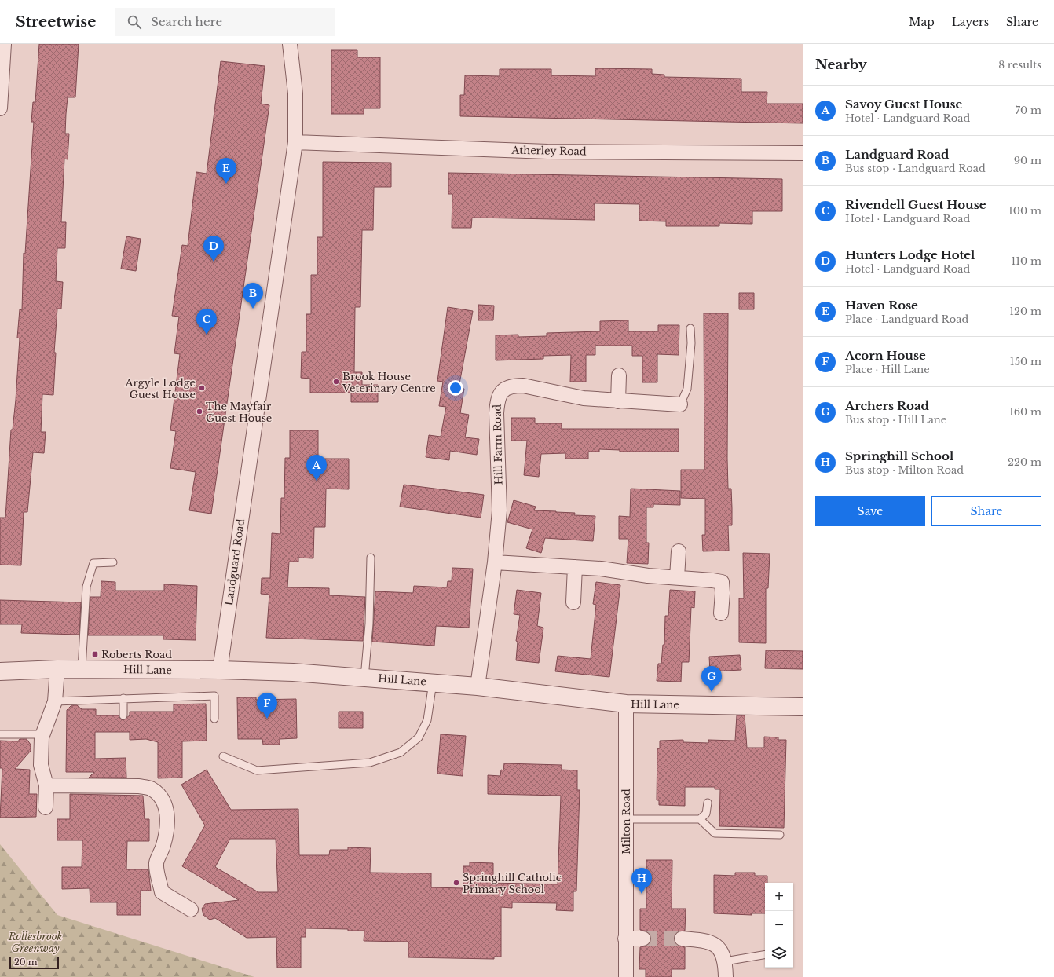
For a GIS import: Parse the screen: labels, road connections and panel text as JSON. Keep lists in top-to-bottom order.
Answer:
{
  "streets": {
    "street": [
      "Atherley Road",
      "Hill Farm Road",
      "Landguard Road",
      "Hill Lane",
      "Milton Road"
    ]
  },
  "crossings": [
    ["Atherley Road", "Landguard Road"],
    ["Hill Farm Road", "Hill Lane"],
    ["Landguard Road", "Hill Lane"],
    ["Hill Lane", "Milton Road"]
  ],
  "parks": ["Rollesbrook Greenway"],
  "places": {
    "other": [
      "Brook House Veterinary Centre",
      "Argyle Lodge Guest House",
      "The Mayfair Guest House",
      "Springhill Catholic Primary School"
    ],
    "transit": ["Roberts Road"]
  },
  "scale_bar": "20 m",
  "page": {
    "header": "Streetwise",
    "search": "Search here",
    "nav": ["Map", "Layers", "Share"],
    "heading": ["Nearby", "8 results"],
    "list": [
      {
        "mark": "A",
        "name": "Savoy Guest House",
        "note": "Hotel · Landguard Road",
        "value": "70 m"
      },
      {
        "mark": "B",
        "name": "Landguard Road",
        "note": "Bus stop · Landguard Road",
        "value": "90 m"
      },
      {
        "mark": "C",
        "name": "Rivendell Guest House",
        "note": "Hotel · Landguard Road",
        "value": "100 m"
      },
      {
        "mark": "D",
        "name": "Hunters Lodge Hotel",
        "note": "Hotel · Landguard Road",
        "value": "110 m"
      },
      {
        "mark": "E",
        "name": "Haven Rose",
        "note": "Place · Landguard Road",
        "value": "120 m"
      },
      {
        "mark": "F",
        "name": "Acorn House",
        "note": "Place · Hill Lane",
        "value": "150 m"
      },
      {
        "mark": "G",
        "name": "Archers Road",
        "note": "Bus stop · Hill Lane",
        "value": "160 m"
      },
      {
        "mark": "H",
        "name": "Springhill School",
        "note": "Bus stop · Milton Road",
        "value": "220 m"
      }
    ],
    "pins": [
      "E",
      "D",
      "B",
      "C",
      "A",
      "G",
      "F",
      "H"
    ],
    "buttons": ["Save", "Share"],
    "map_buttons": ["+", "−"],
    "scale": "20 m"
  }
}
